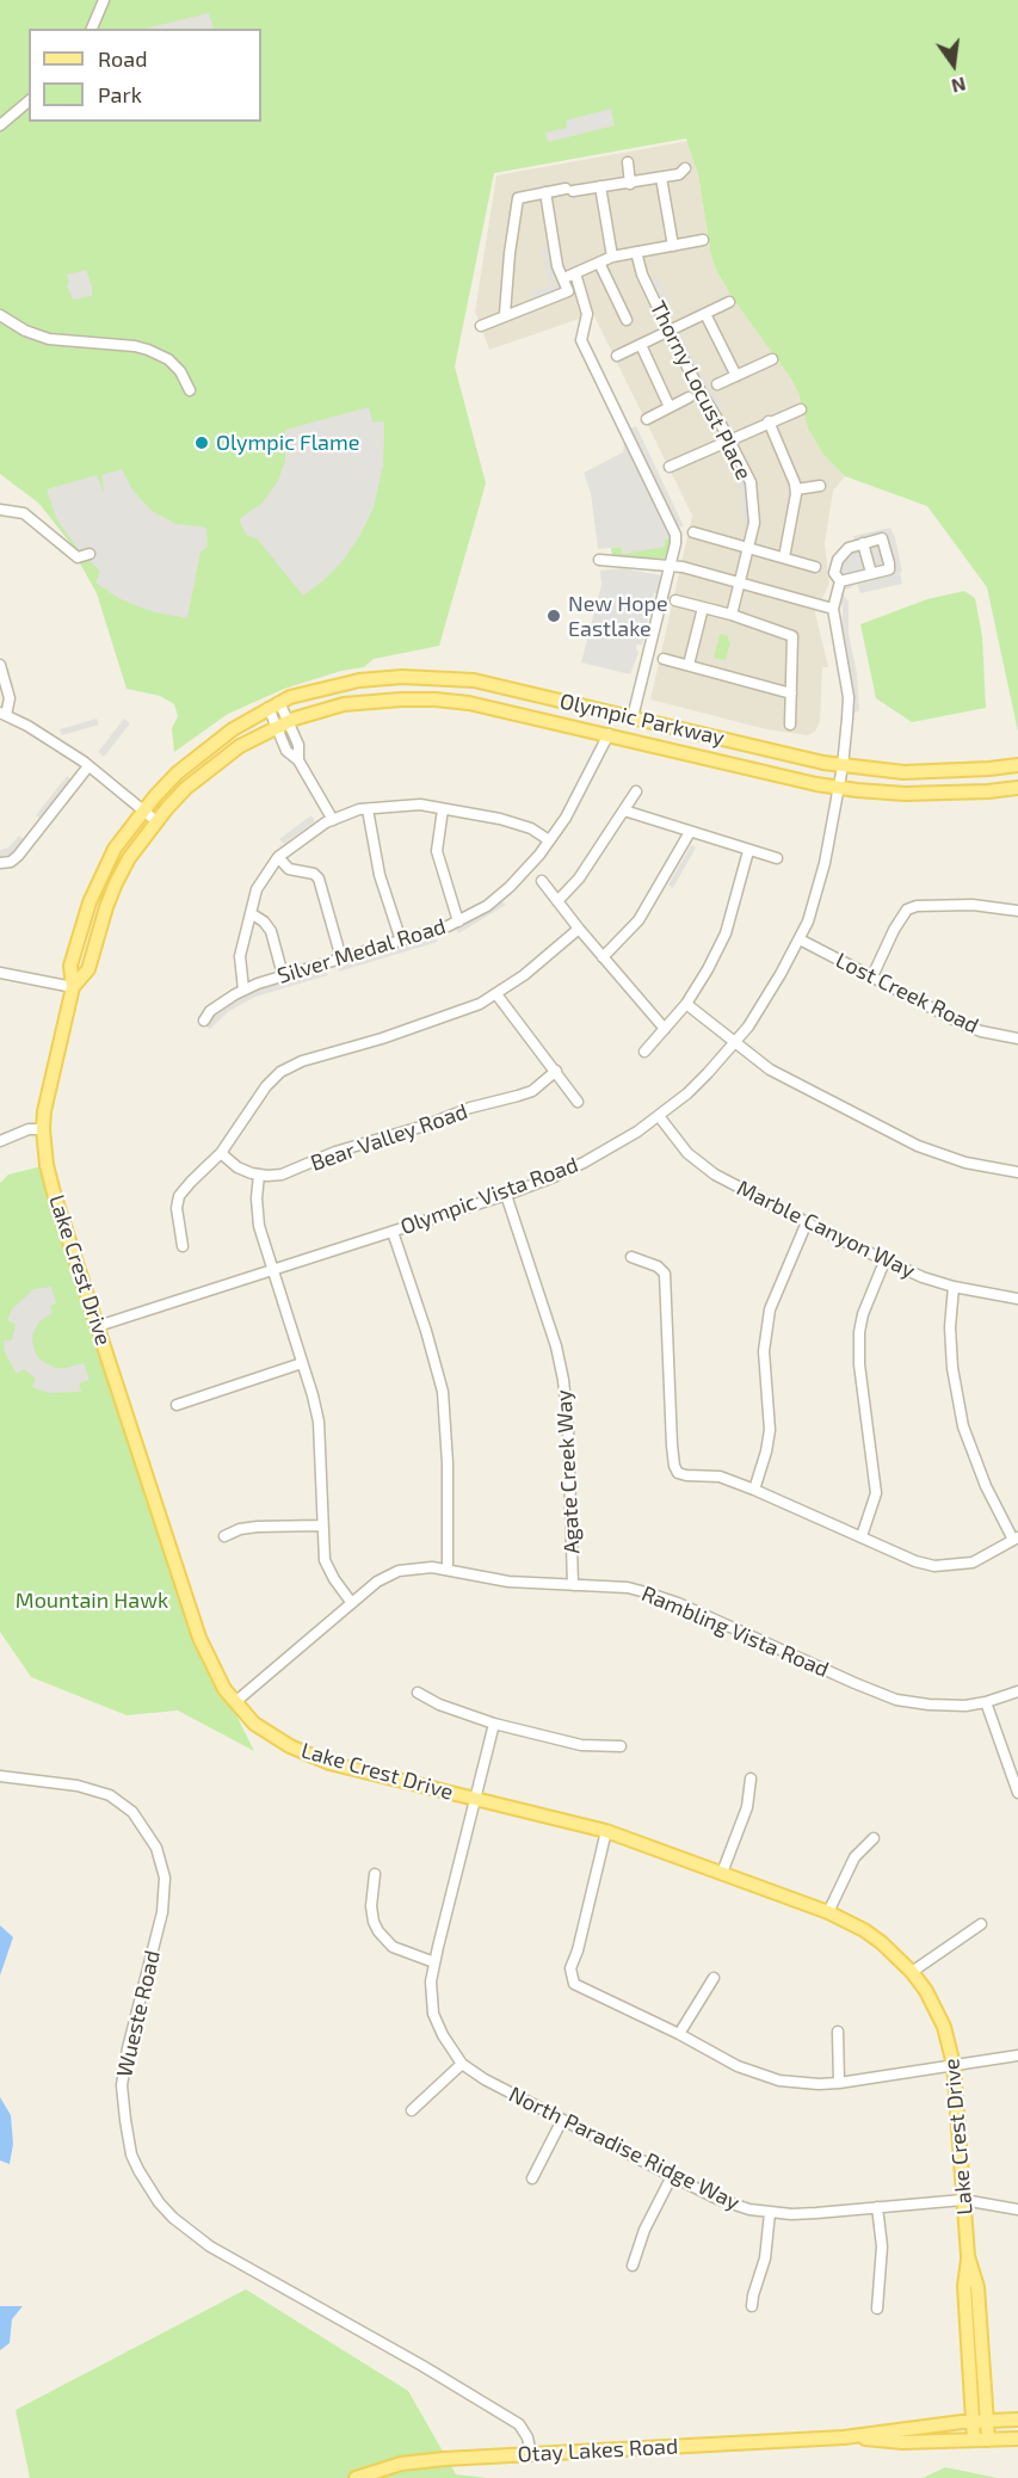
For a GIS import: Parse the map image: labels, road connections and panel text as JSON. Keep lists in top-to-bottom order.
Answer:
{
  "streets": {
    "main road": ["Olympic Parkway", "Lake Crest Drive", "Otay Lakes Road"],
    "street": [
      "Thorny Locust Place",
      "Silver Medal Road",
      "Lost Creek Road",
      "Bear Valley Road",
      "Olympic Vista Road",
      "Marble Canyon Way",
      "Agate Creek Way",
      "Rambling Vista Road",
      "Wueste Road",
      "North Paradise Ridge Way"
    ]
  },
  "crossings": [
    ["Olympic Parkway", "Silver Medal Road"],
    ["Olympic Parkway", "Olympic Vista Road"],
    ["Olympic Parkway", "Lake Crest Drive"],
    ["Lost Creek Road", "Olympic Vista Road"],
    ["Olympic Vista Road", "Marble Canyon Way"],
    ["Olympic Vista Road", "Lake Crest Drive"],
    ["Olympic Vista Road", "Agate Creek Way"],
    ["Lake Crest Drive", "Rambling Vista Road"],
    ["Lake Crest Drive", "North Paradise Ridge Way"],
    ["Lake Crest Drive", "Otay Lakes Road"],
    ["Agate Creek Way", "Rambling Vista Road"],
    ["Wueste Road", "Otay Lakes Road"]
  ],
  "parks": ["Mountain Hawk"],
  "places": ["Olympic Flame", "New Hope Eastlake"],
  "legend": ["Road", "Park"],
  "north": "bottom"
}
